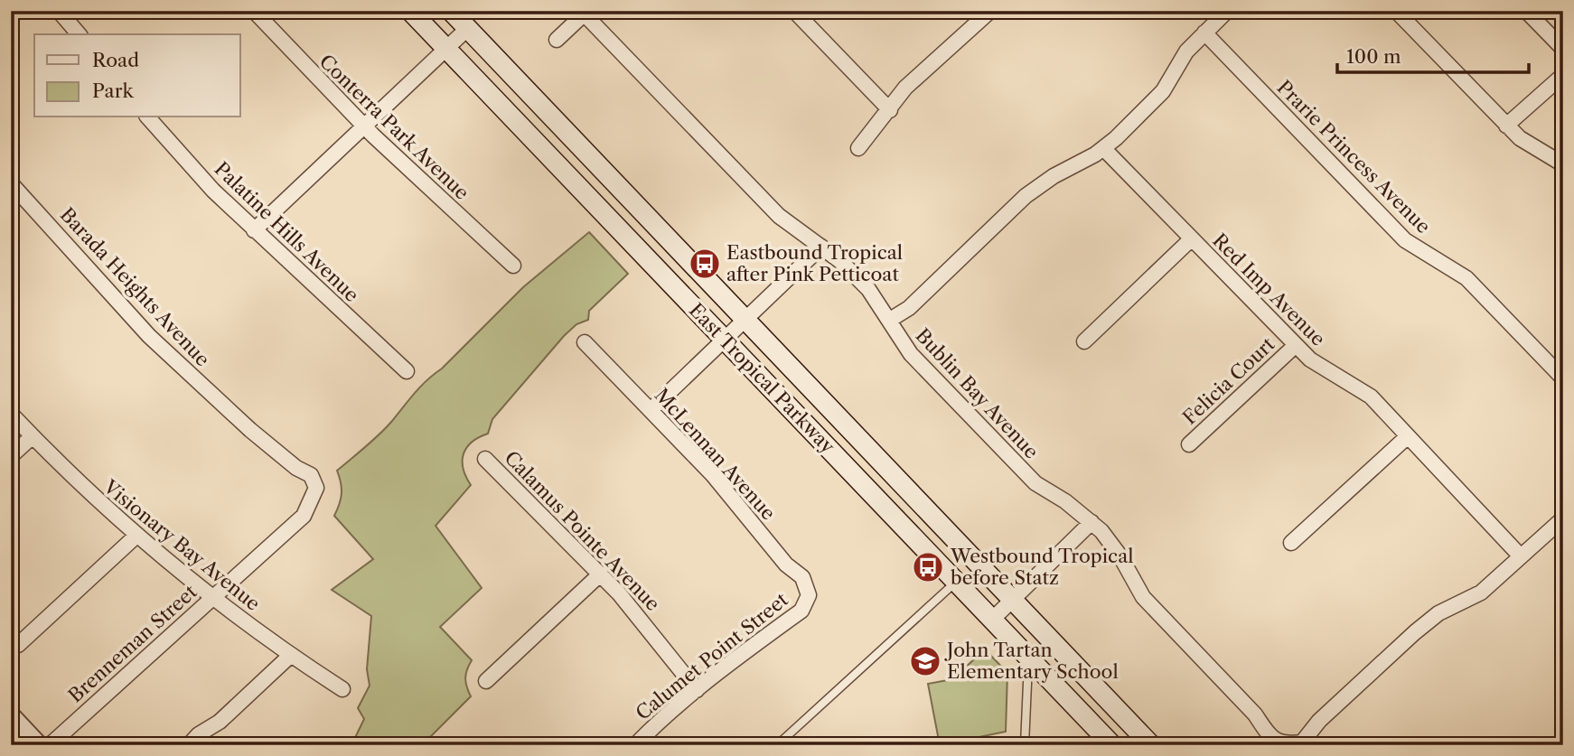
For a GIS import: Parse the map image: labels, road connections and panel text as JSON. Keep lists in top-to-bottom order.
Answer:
{
  "streets": {
    "main road": ["East Tropical Parkway"],
    "street": [
      "Conterra Park Avenue",
      "Prarie Princess Avenue",
      "Palatine Hills Avenue",
      "Barada Heights Avenue",
      "Red Imp Avenue",
      "Felicia Court",
      "Bublin Bay Avenue",
      "McLennan Avenue",
      "Calamus Pointe Avenue",
      "Visionary Bay Avenue",
      "Brenneman Street",
      "Calumet Point Street"
    ]
  },
  "crossings": [
    ["Barada Heights Avenue", "Brenneman Street"],
    ["Red Imp Avenue", "Felicia Court"],
    ["McLennan Avenue", "Calumet Point Street"],
    ["Calamus Pointe Avenue", "Calumet Point Street"],
    ["Visionary Bay Avenue", "Brenneman Street"]
  ],
  "places": {
    "bus stop": ["Eastbound Tropical after Pink Petticoat", "Westbound Tropical before Statz"],
    "school or university": ["John Tartan Elementary School"]
  },
  "legend": ["Road", "Park"],
  "scale_bar": "100 m"
}
